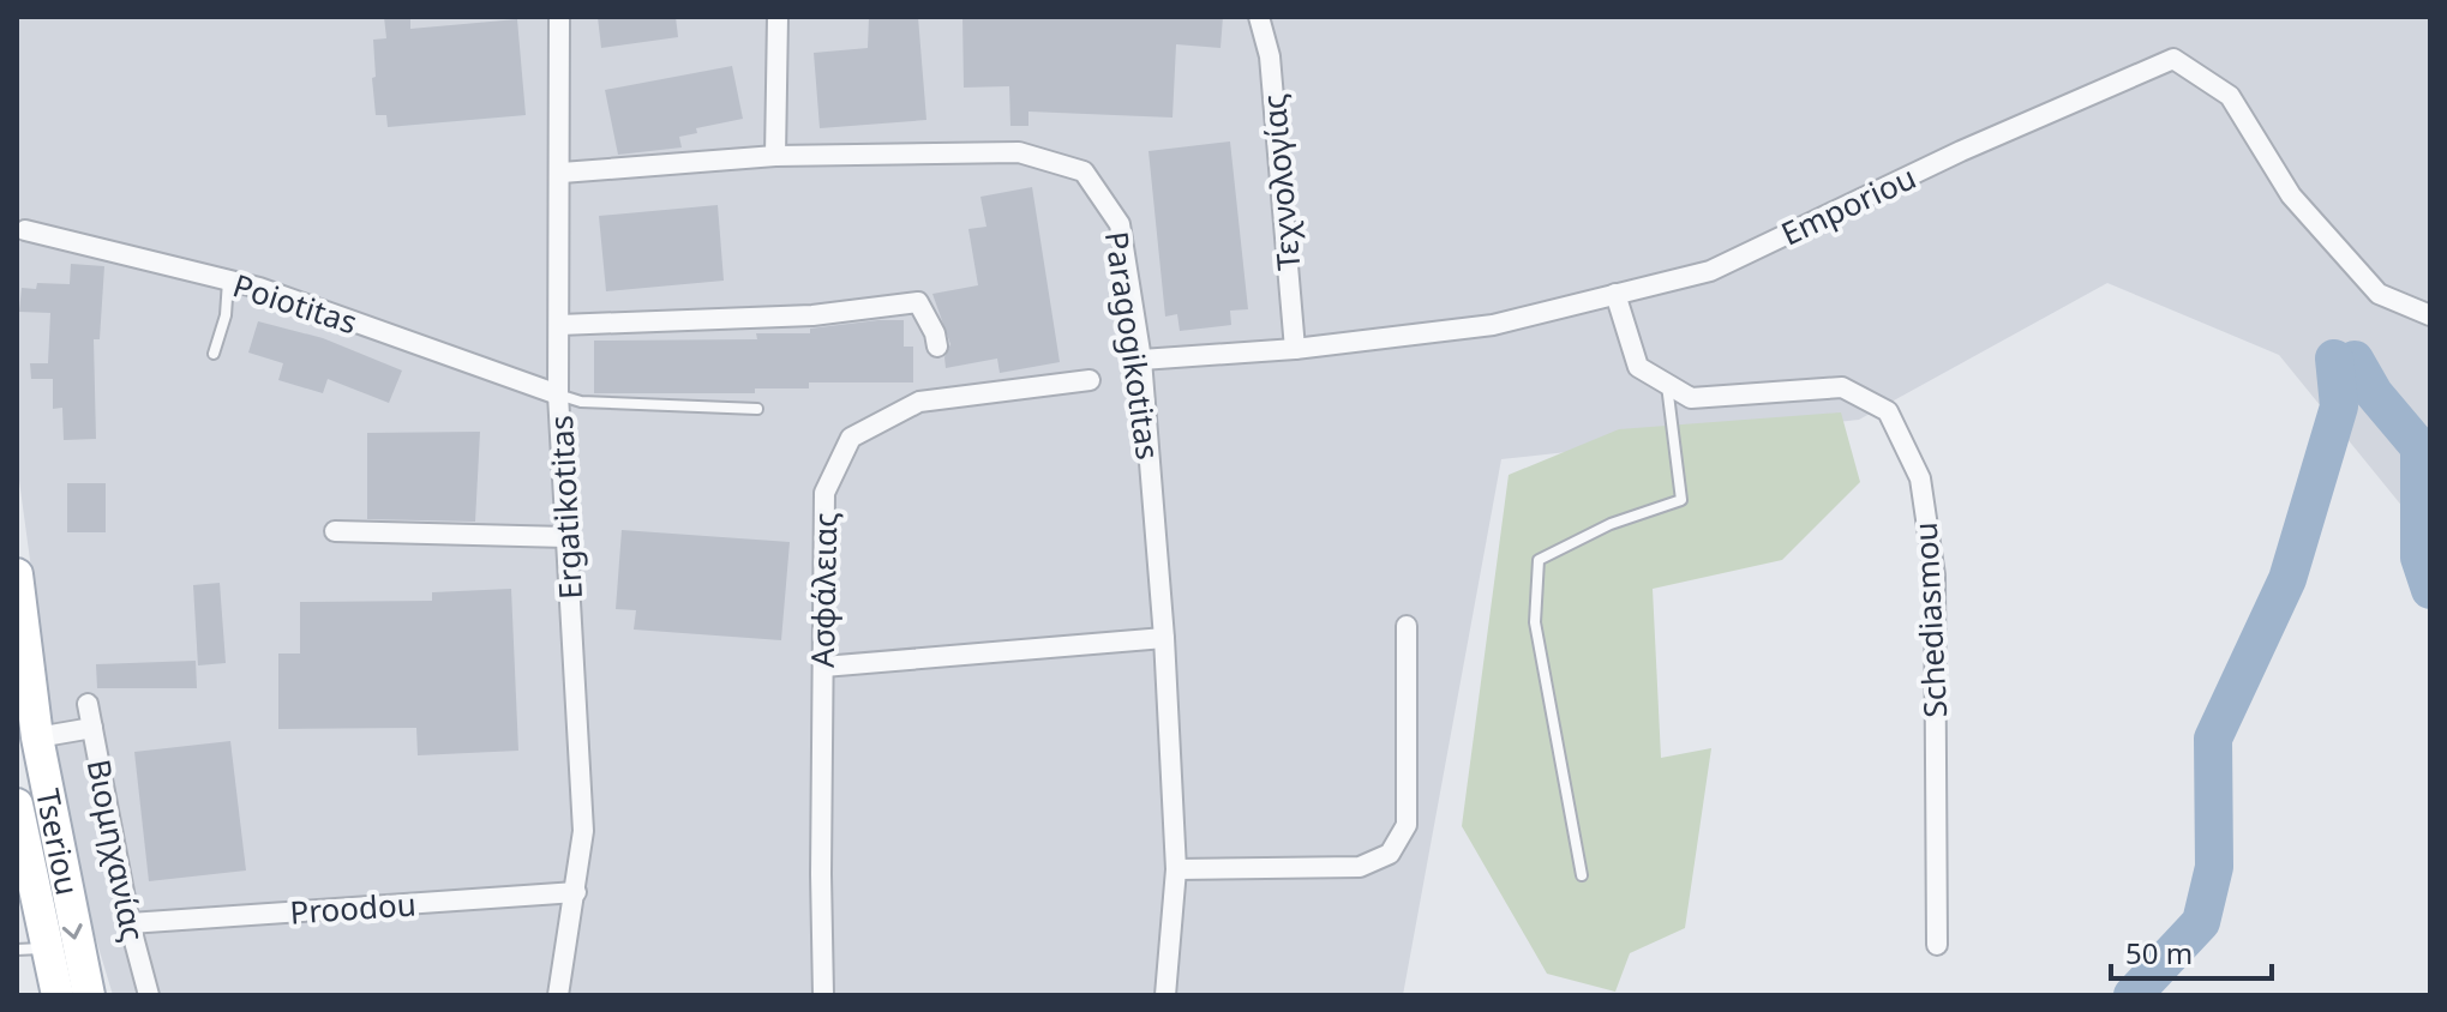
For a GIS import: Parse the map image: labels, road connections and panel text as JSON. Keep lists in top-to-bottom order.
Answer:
{
  "streets": {
    "main road": ["Tseriou"],
    "street": [
      "Τεχνολογίας",
      "Emporiou",
      "Poiotitas",
      "Paragogikotitas",
      "Ergatikotitas",
      "Ασφάλειας",
      "Schediasmou",
      "Βιομηχανίας",
      "Proodou"
    ]
  },
  "crossings": [
    ["Τεχνολογίας", "Emporiou"],
    ["Emporiou", "Paragogikotitas"],
    ["Emporiou", "Schediasmou"],
    ["Poiotitas", "Ergatikotitas"],
    ["Paragogikotitas", "Ergatikotitas"],
    ["Ergatikotitas", "Proodou"],
    ["Βιομηχανίας", "Proodou"]
  ],
  "scale_bar": "50 m"
}
